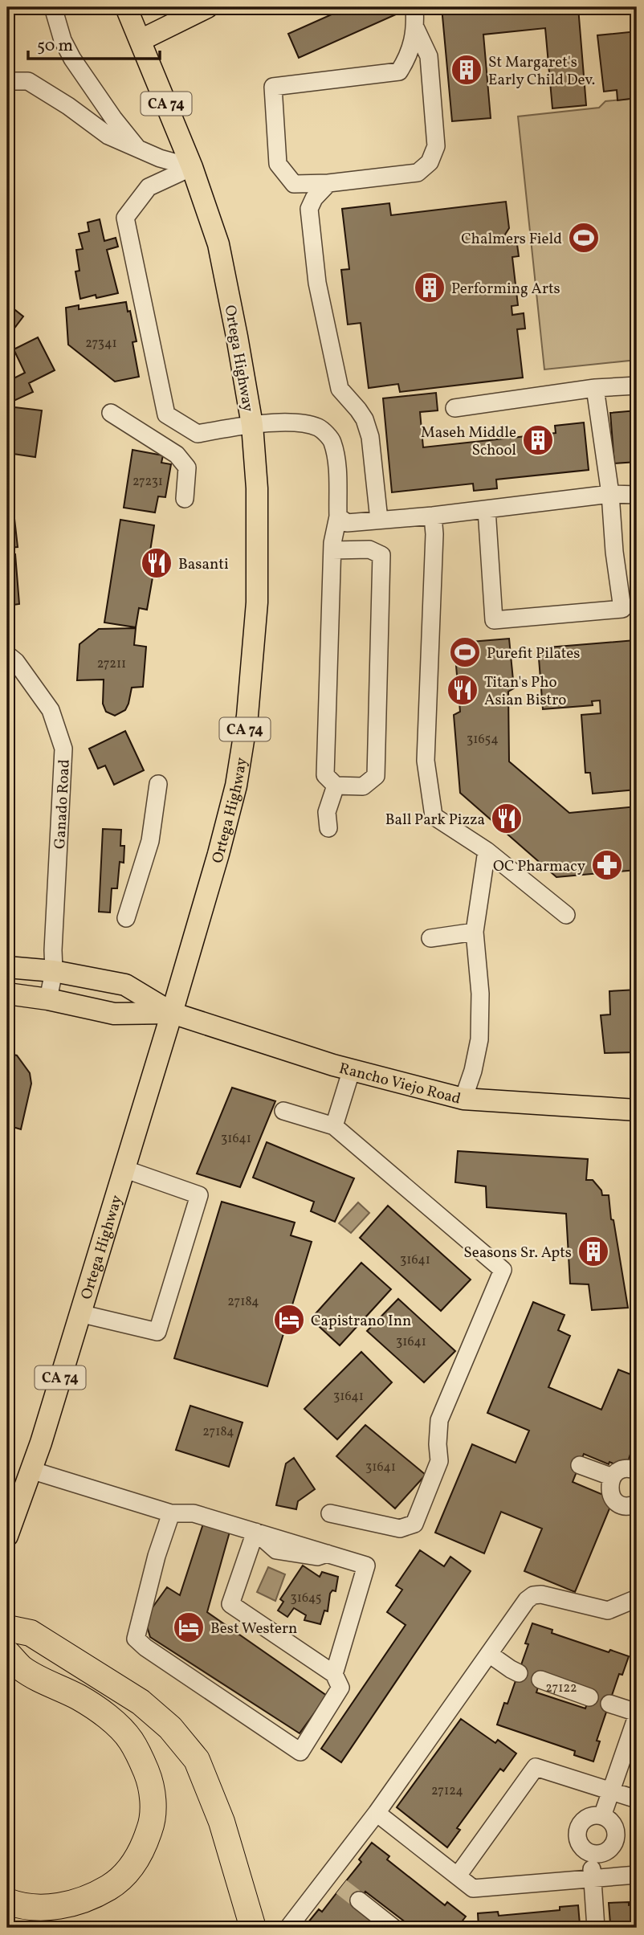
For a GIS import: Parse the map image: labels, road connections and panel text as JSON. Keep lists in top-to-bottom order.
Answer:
{
  "streets": {
    "main road": ["CA 74", "Ortega Highway", "Rancho Viejo Road"],
    "street": ["Ganado Road"]
  },
  "crossings": [
    ["Ortega Highway", "Rancho Viejo Road"],
    ["Ganado Road", "Rancho Viejo Road"]
  ],
  "places": {
    "building": [
      "St Margaret's Early Child Dev.",
      "Performing Arts",
      "Maseh Middle School",
      "Seasons Sr. Apts"
    ],
    "sports": ["Chalmers Field", "Purefit Pilates"],
    "restaurant": ["Basanti", "Titan's Pho Asian Bistro", "Ball Park Pizza"],
    "pharmacy": ["OC Pharmacy"],
    "hotel": ["Capistrano Inn", "Best Western"]
  },
  "house_numbers": [
    "27341",
    "27231",
    "27211",
    "31654",
    "31641",
    "31641",
    "27184",
    "31641",
    "31641",
    "27184",
    "31641",
    "31645",
    "27122",
    "27124"
  ],
  "scale_bar": "50 m"
}
